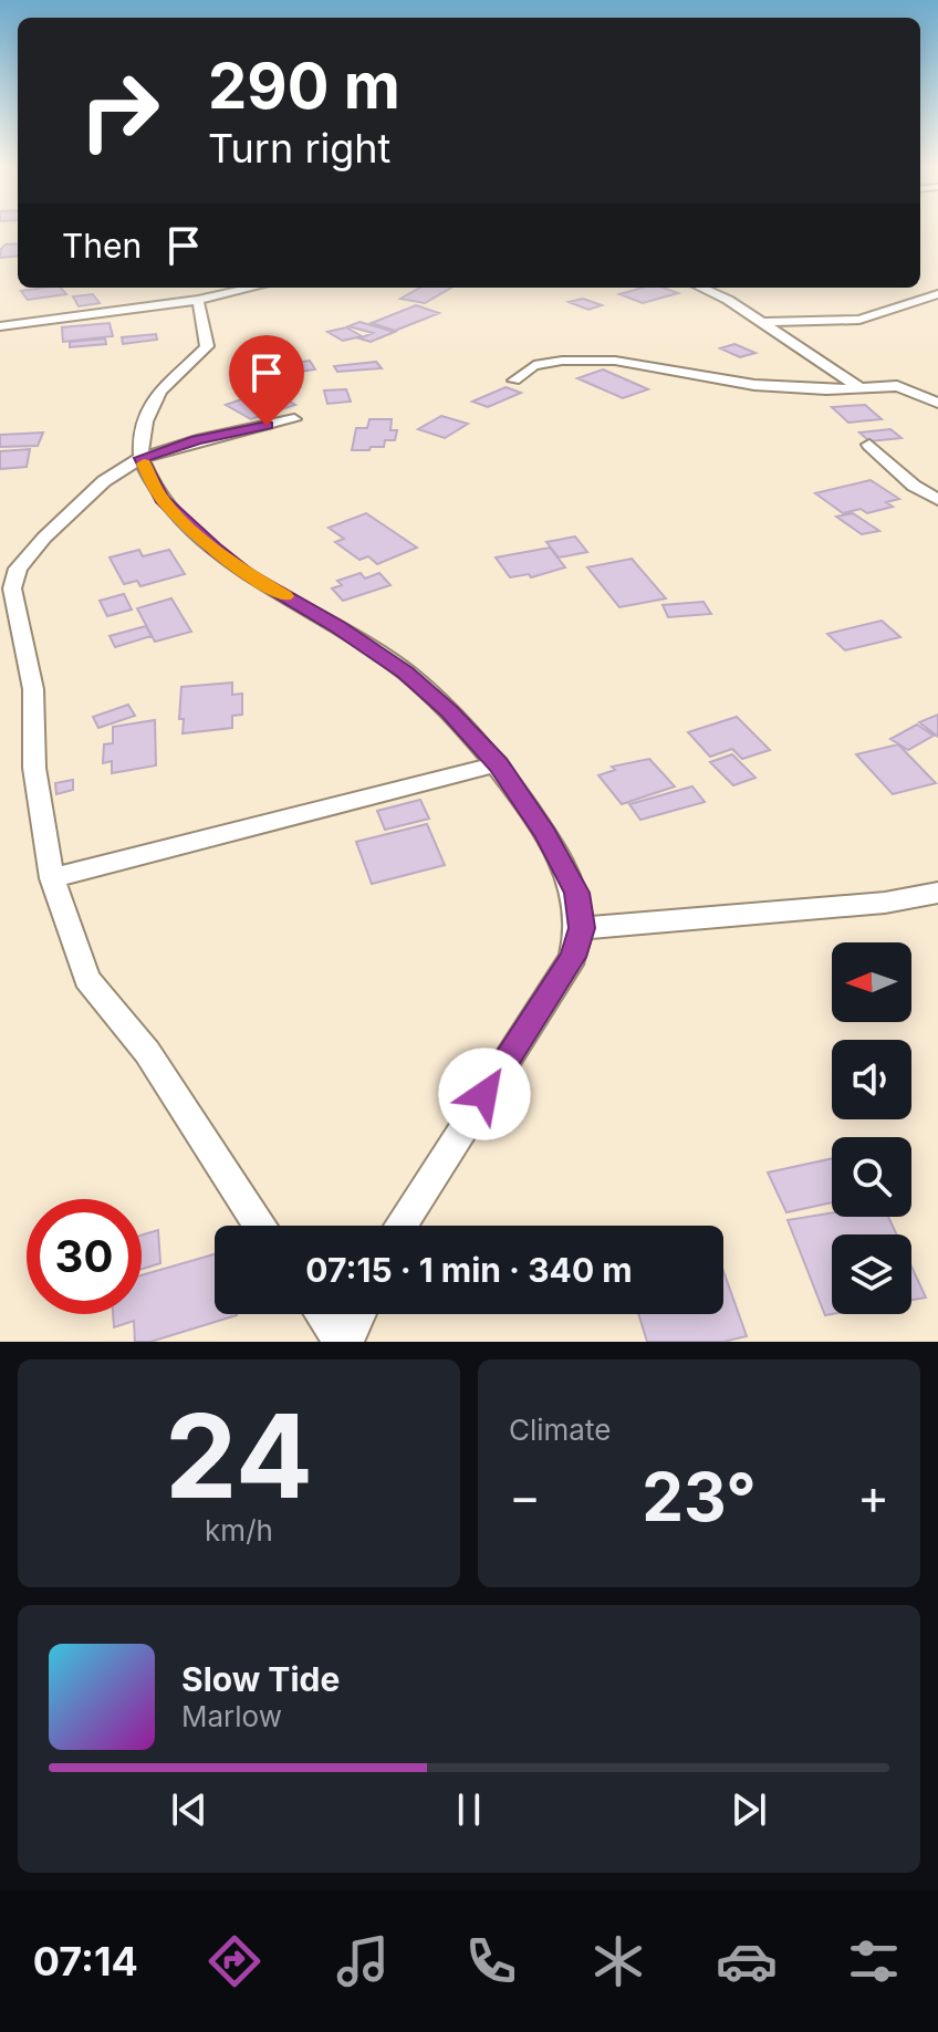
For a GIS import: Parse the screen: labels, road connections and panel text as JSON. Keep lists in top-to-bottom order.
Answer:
{
  "north": "left",
  "page": {
    "turn": ["290 m", "Turn right"],
    "then": "Then",
    "limit": "30",
    "trip": "07:15 · 1 min · 340 m",
    "tile": [
      ["24", "km/h"],
      "Climate"
    ],
    "heat": ["−", "23°", "+"],
    "song": ["Slow Tide", "Marlow"],
    "tabs": "07:14"
  }
}
